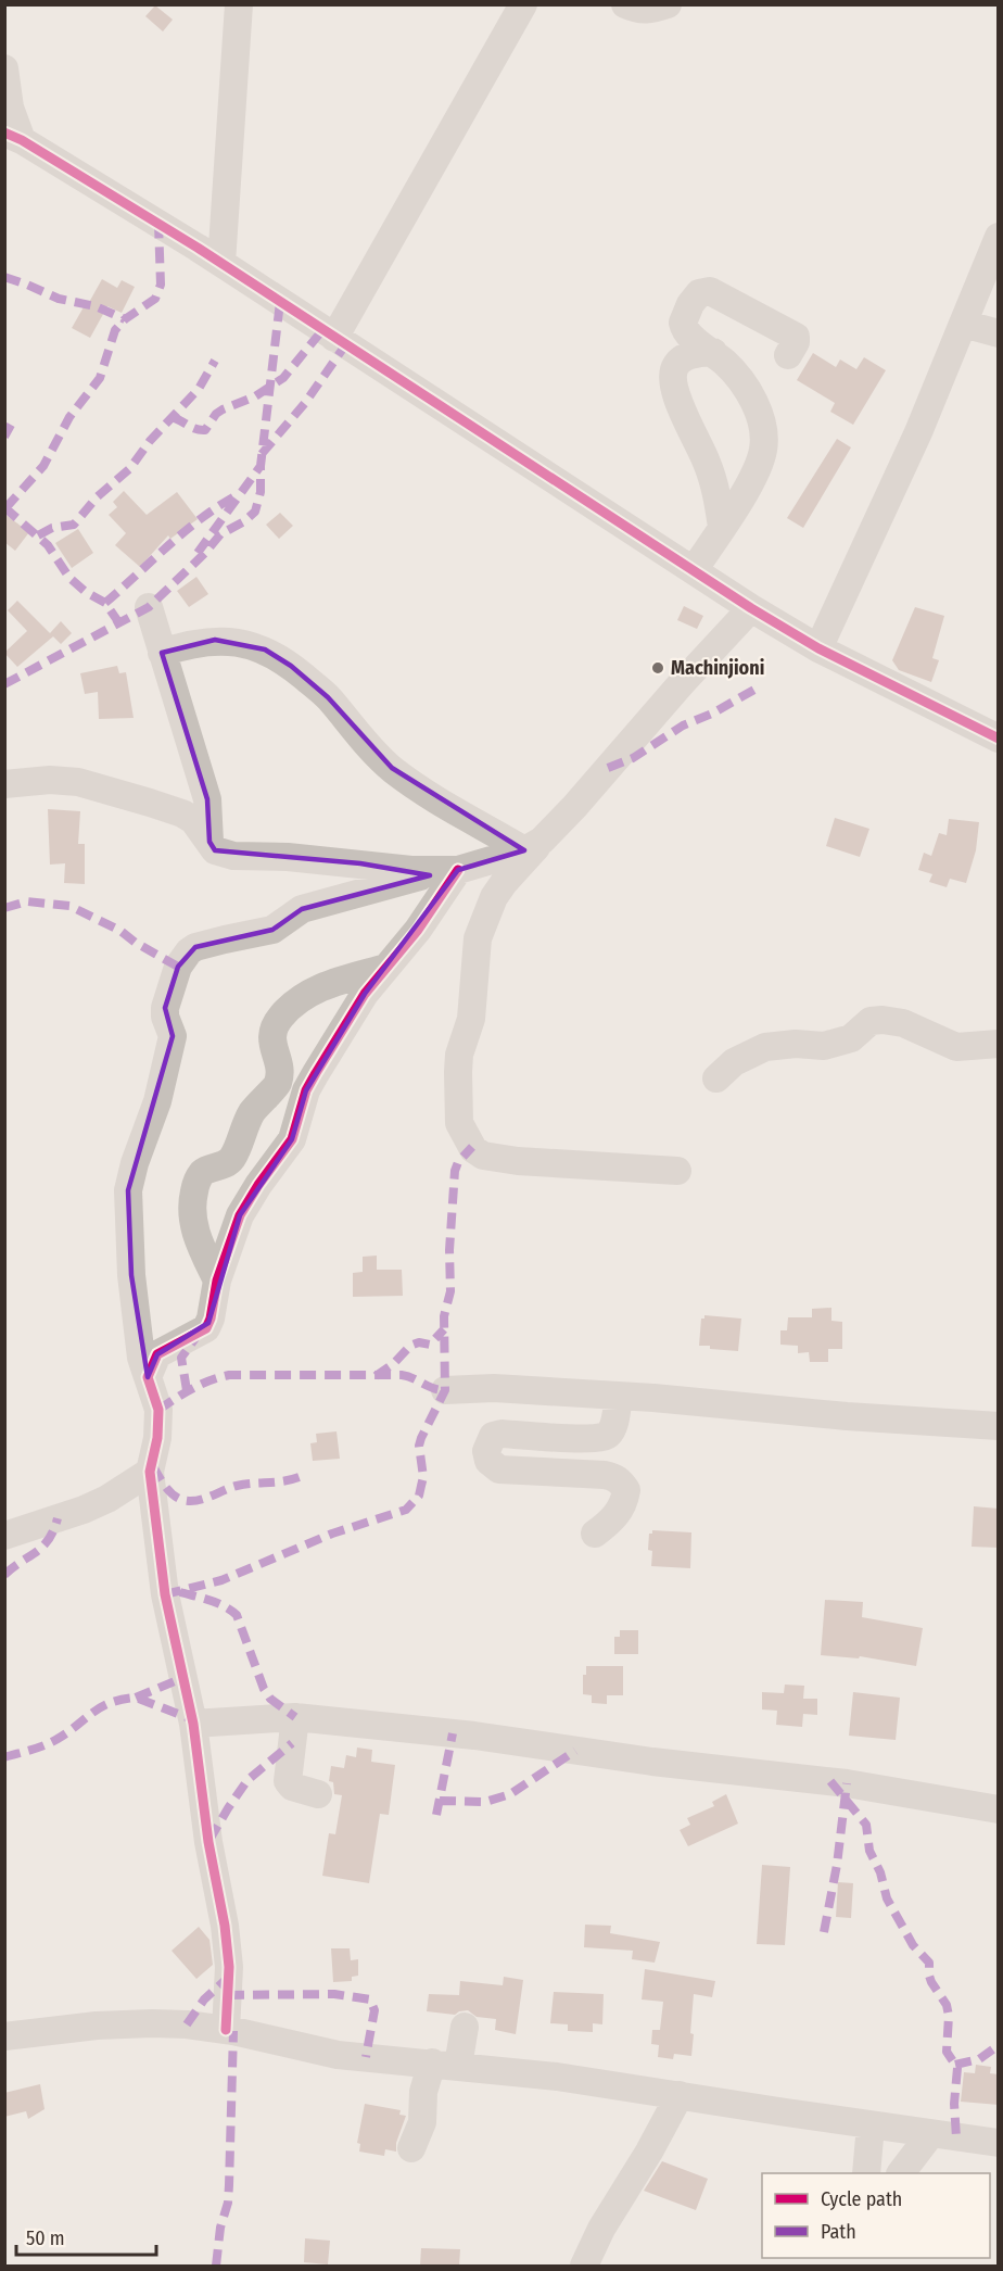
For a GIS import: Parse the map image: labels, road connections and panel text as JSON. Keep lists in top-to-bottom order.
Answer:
{
  "places": ["Machinjioni"],
  "legend": ["Cycle path", "Path"],
  "scale_bar": "50 m"
}
